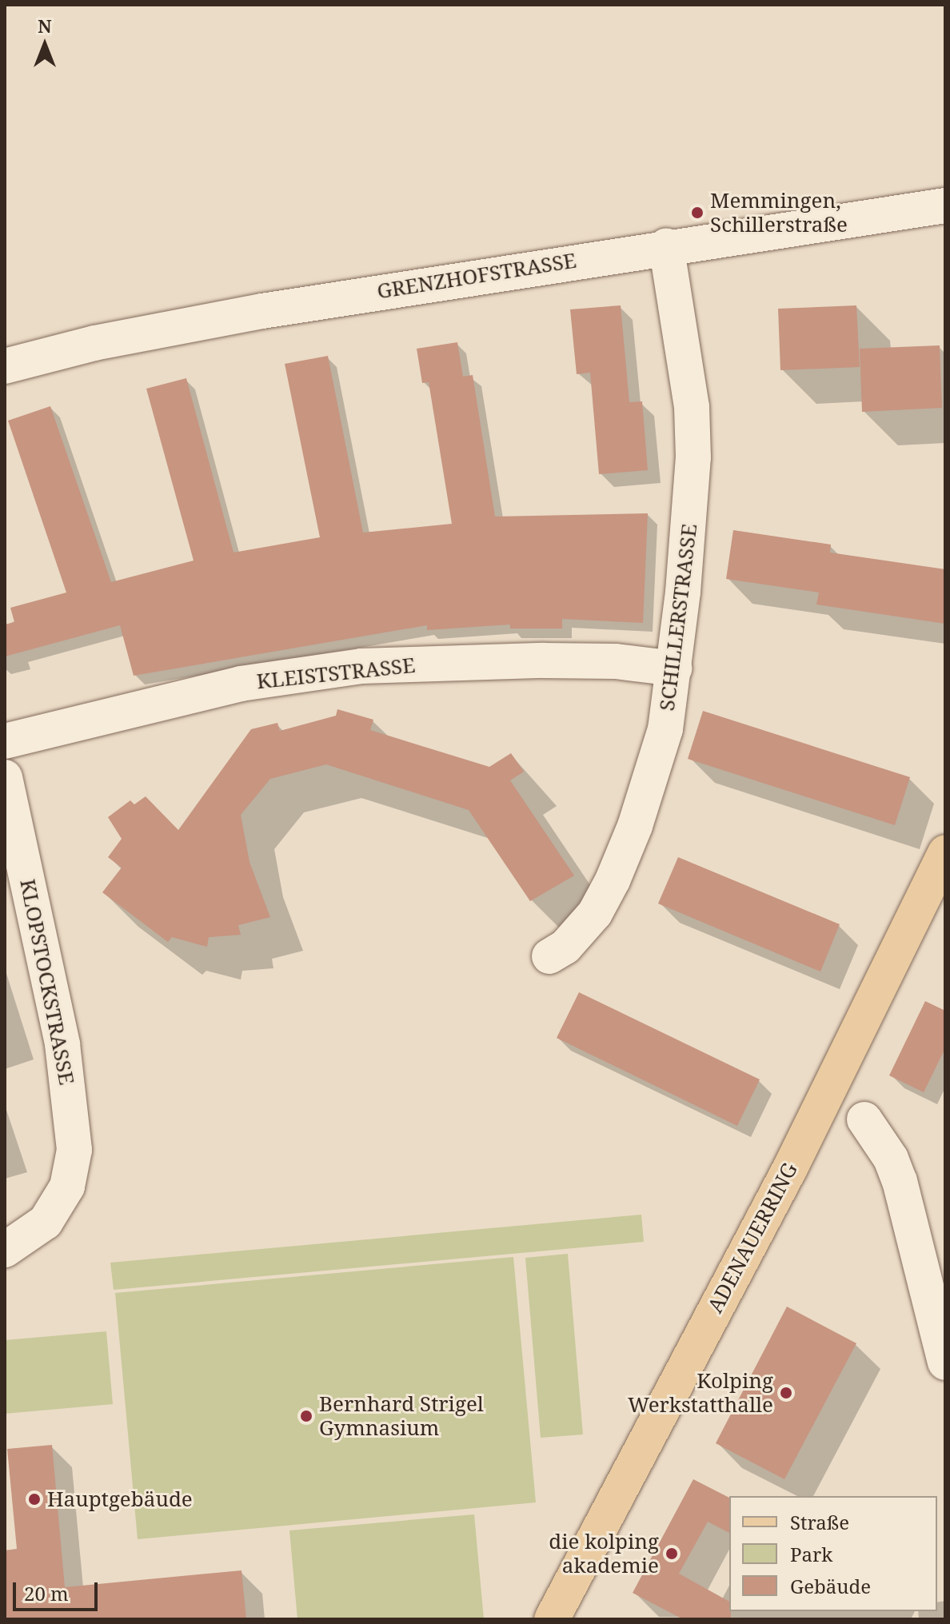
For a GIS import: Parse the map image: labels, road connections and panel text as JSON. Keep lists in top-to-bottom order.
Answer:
{
  "streets": {
    "main road": ["ADENAUERRING"],
    "street": [
      "GRENZHOFSTRASSE",
      "SCHILLERSTRASSE",
      "KLEISTSTRASSE",
      "KLOPSTOCKSTRASSE"
    ]
  },
  "crossings": [
    ["GRENZHOFSTRASSE", "SCHILLERSTRASSE"],
    ["SCHILLERSTRASSE", "KLEISTSTRASSE"]
  ],
  "places": [
    "Memmingen, Schillerstraße",
    "Kolping Werkstatthalle",
    "Bernhard Strigel Gymnasium",
    "Hauptgebäude",
    "die kolping akademie"
  ],
  "legend": ["Straße", "Park", "Gebäude"],
  "scale_bar": "20 m",
  "north": "top"
}
